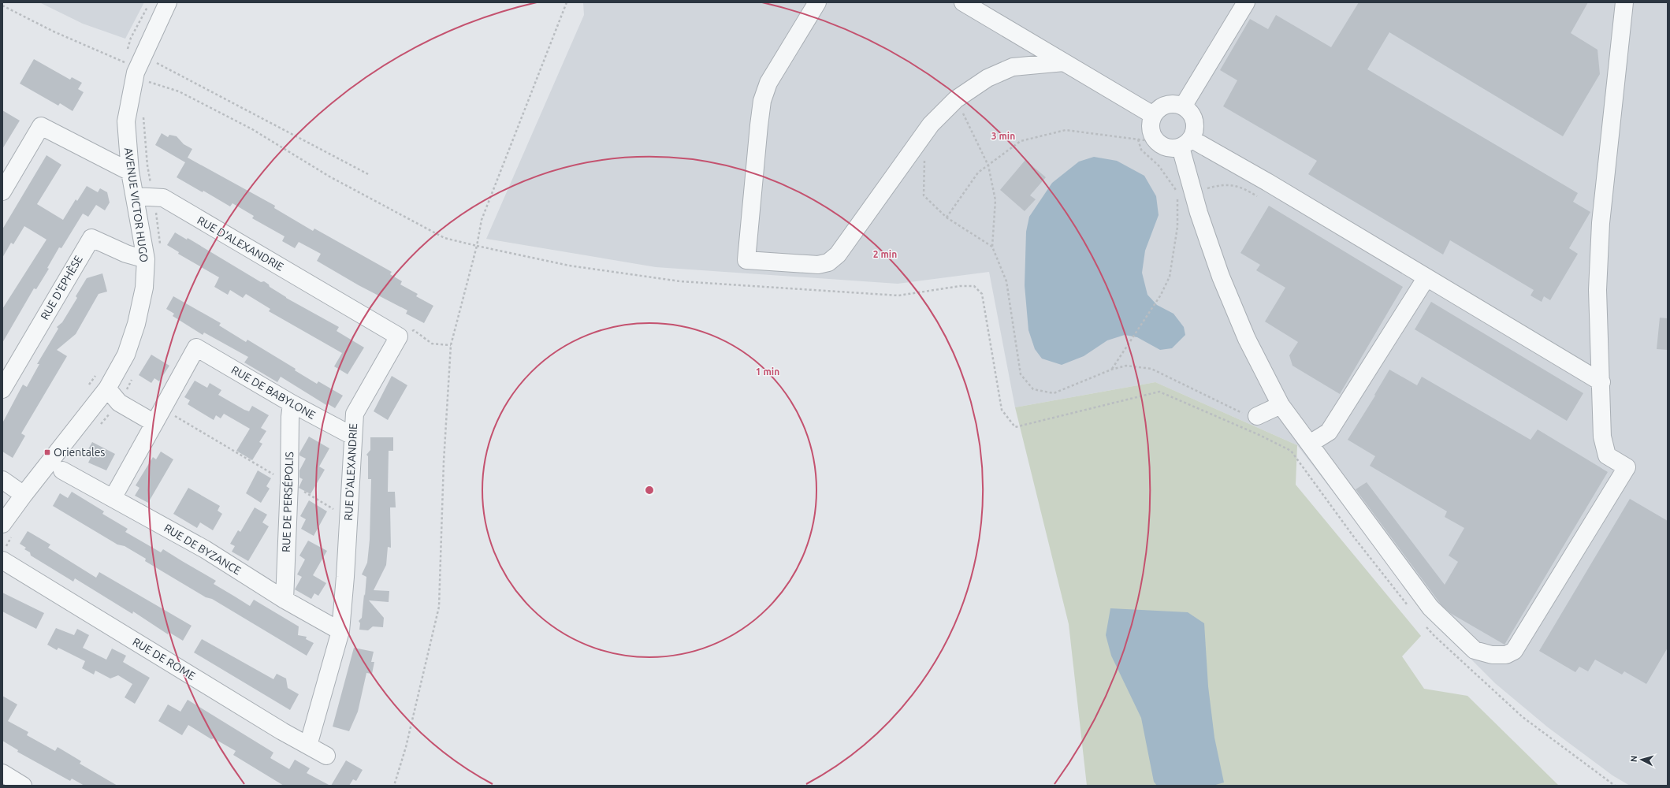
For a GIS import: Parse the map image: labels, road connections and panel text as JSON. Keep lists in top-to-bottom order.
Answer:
{
  "streets": {
    "street": [
      "AVENUE VICTOR HUGO",
      "RUE D'ALEXANDRIE",
      "RUE D'EPHÈSE",
      "RUE DE BABYLONE",
      "RUE DE PERSÉPOLIS",
      "RUE DE BYZANCE",
      "RUE DE ROME"
    ]
  },
  "crossings": [
    ["AVENUE VICTOR HUGO", "RUE D'ALEXANDRIE"],
    ["AVENUE VICTOR HUGO", "RUE D'EPHÈSE"],
    ["RUE D'ALEXANDRIE", "RUE DE BABYLONE"],
    ["RUE D'ALEXANDRIE", "RUE DE BYZANCE"],
    ["RUE D'ALEXANDRIE", "RUE DE ROME"],
    ["RUE DE BABYLONE", "RUE DE PERSÉPOLIS"],
    ["RUE DE PERSÉPOLIS", "RUE DE BYZANCE"]
  ],
  "places": {
    "transit": ["Orientales"]
  },
  "north": "left",
  "rings": ["3 min", "2 min", "1 min"]
}
